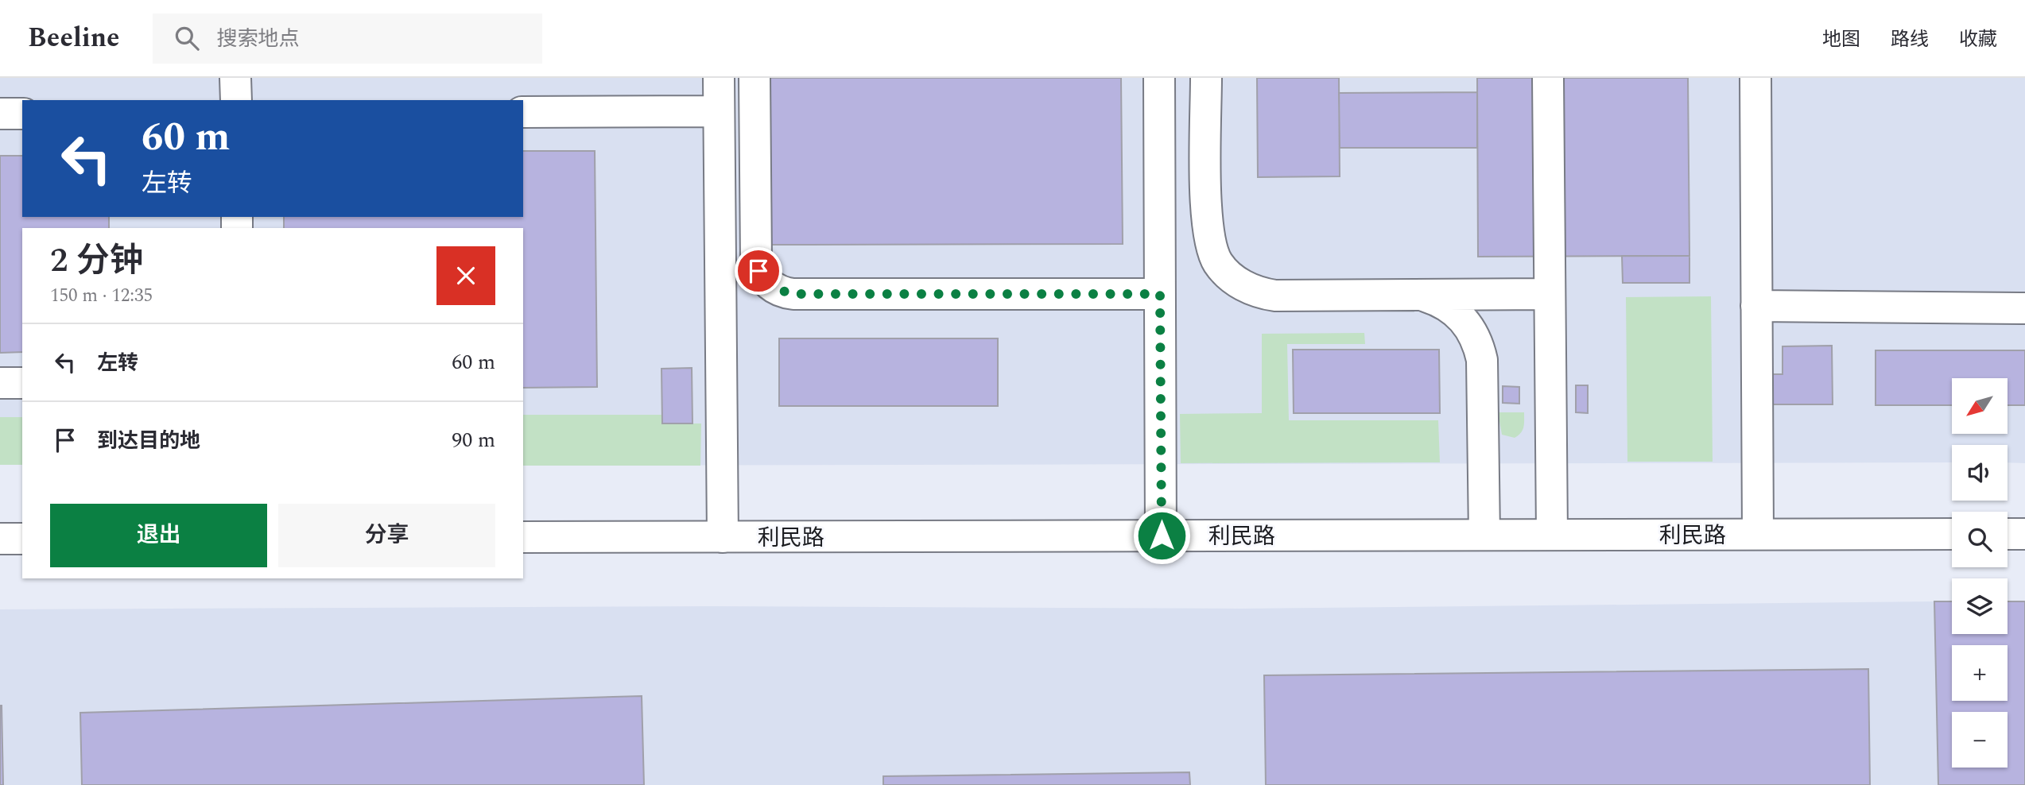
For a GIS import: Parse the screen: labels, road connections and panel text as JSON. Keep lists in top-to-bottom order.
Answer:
{
  "streets": {
    "main road": ["利民路"]
  },
  "north": "bottom left",
  "page": {
    "header": "Beeline",
    "search": "搜索地点",
    "nav": ["地图", "路线", "收藏"],
    "turn": ["60 m", "左转"],
    "heading": ["2 分钟", "150 m · 12:35"],
    "list": [
      {
        "name": "左转",
        "value": "60 m"
      },
      {
        "name": "到达目的地",
        "value": "90 m"
      }
    ],
    "map_buttons": ["+", "−"],
    "buttons": ["退出", "分享"]
  }
}
